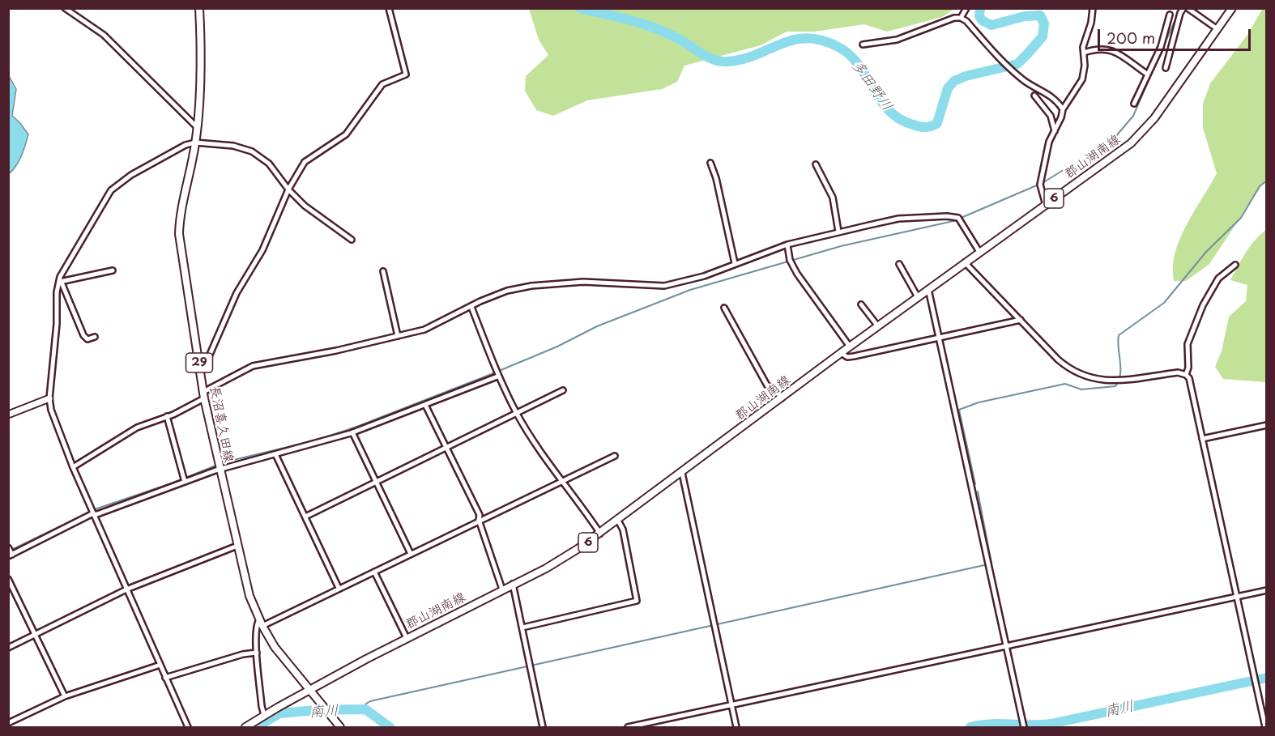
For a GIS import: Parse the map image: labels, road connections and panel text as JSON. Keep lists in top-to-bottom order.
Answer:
{
  "streets": {
    "main road": [
      "郡山湖南線",
      "6",
      "29",
      "長沼喜久田線"
    ]
  },
  "crossings": [
    ["郡山湖南線", "長沼喜久田線"]
  ],
  "water": ["多田野川", "南川"],
  "scale_bar": "200 m"
}
